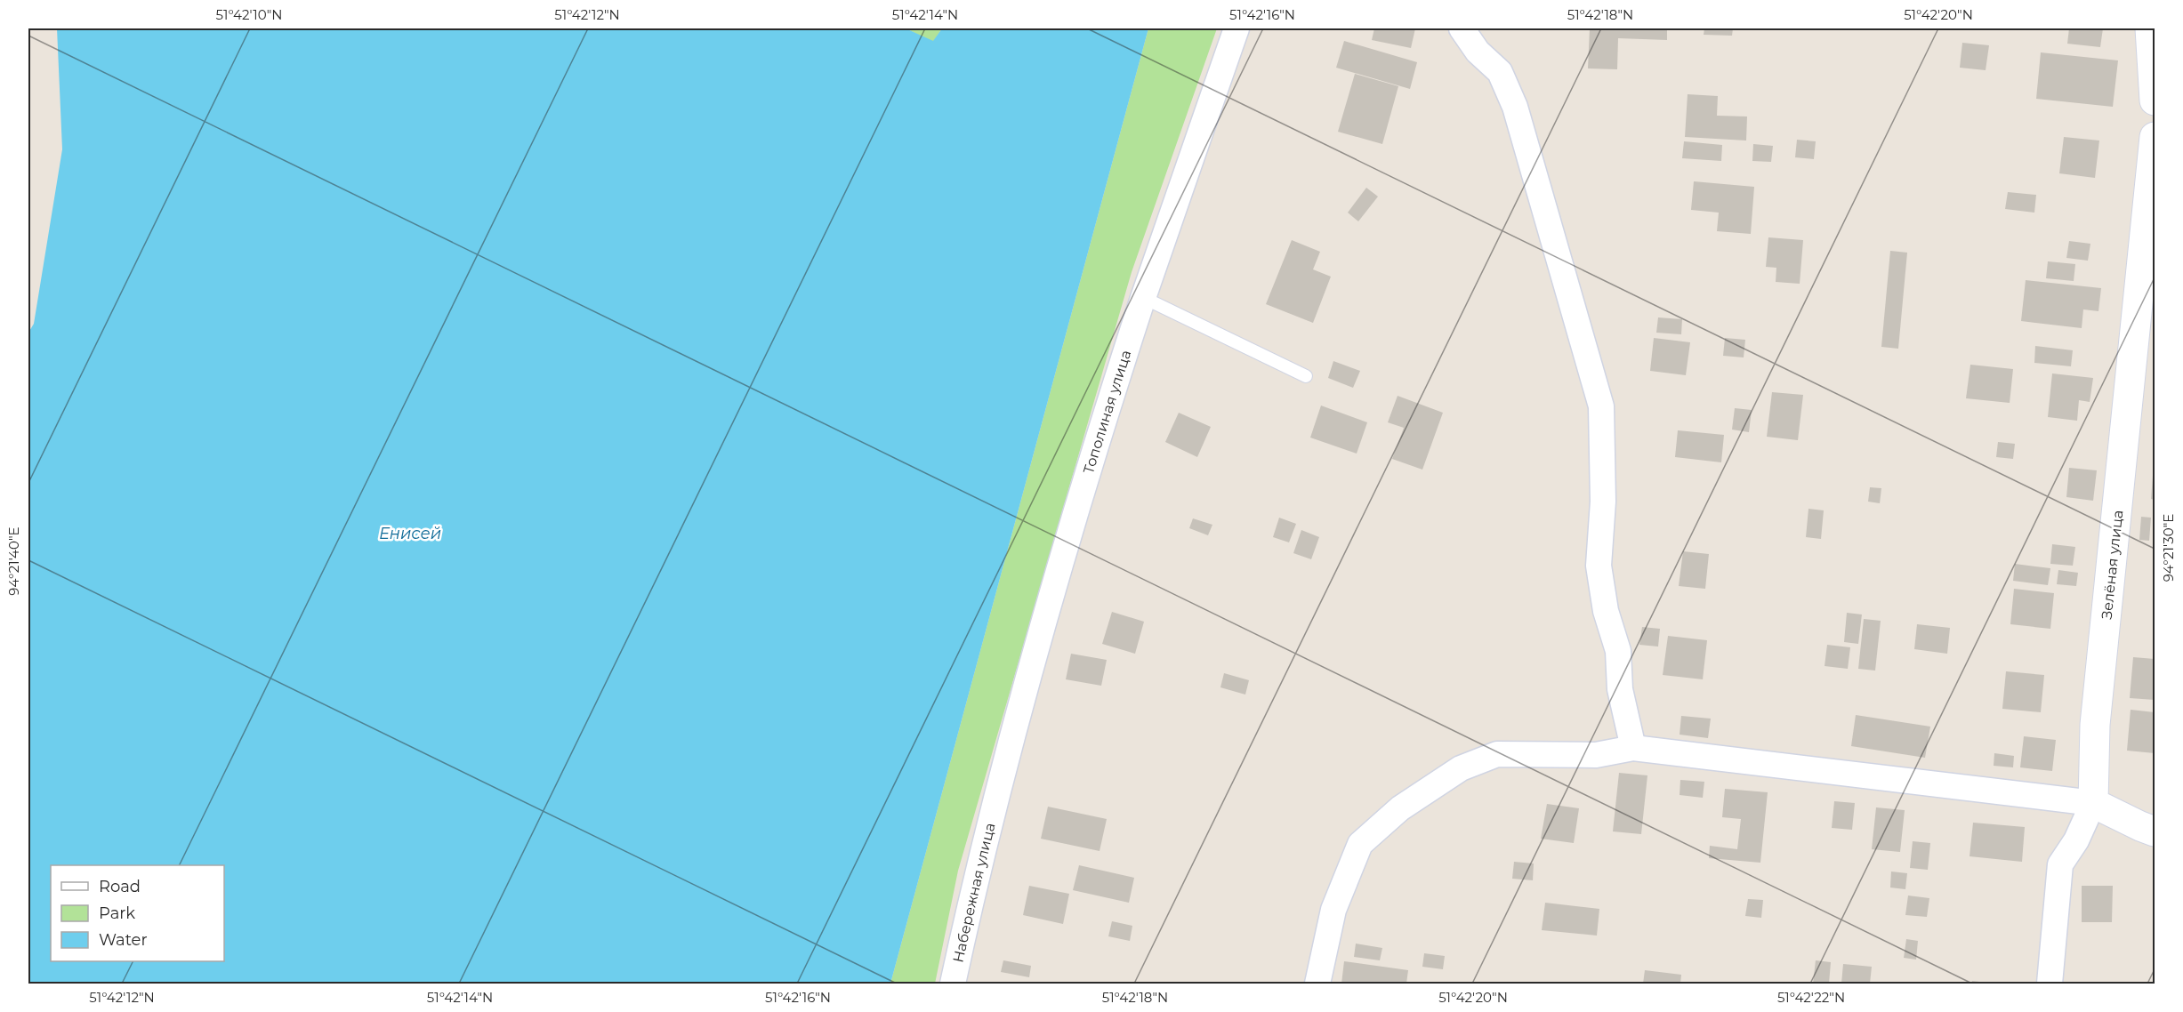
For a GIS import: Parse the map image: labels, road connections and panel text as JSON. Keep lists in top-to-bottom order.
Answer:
{
  "streets": {
    "street": ["Тополиная улица", "Зелёная улица", "Набережная улица"]
  },
  "crossings": [
    ["Тополиная улица", "Набережная улица"]
  ],
  "water": ["Енисей"],
  "legend": ["Road", "Park", "Water"],
  "coordinates": [
    "51°42'10\"N",
    "51°42'12\"N",
    "51°42'14\"N",
    "51°42'16\"N",
    "51°42'18\"N",
    "51°42'20\"N",
    "94°21'30\"E",
    "94°21'40\"E",
    "51°42'22\"N"
  ]
}
